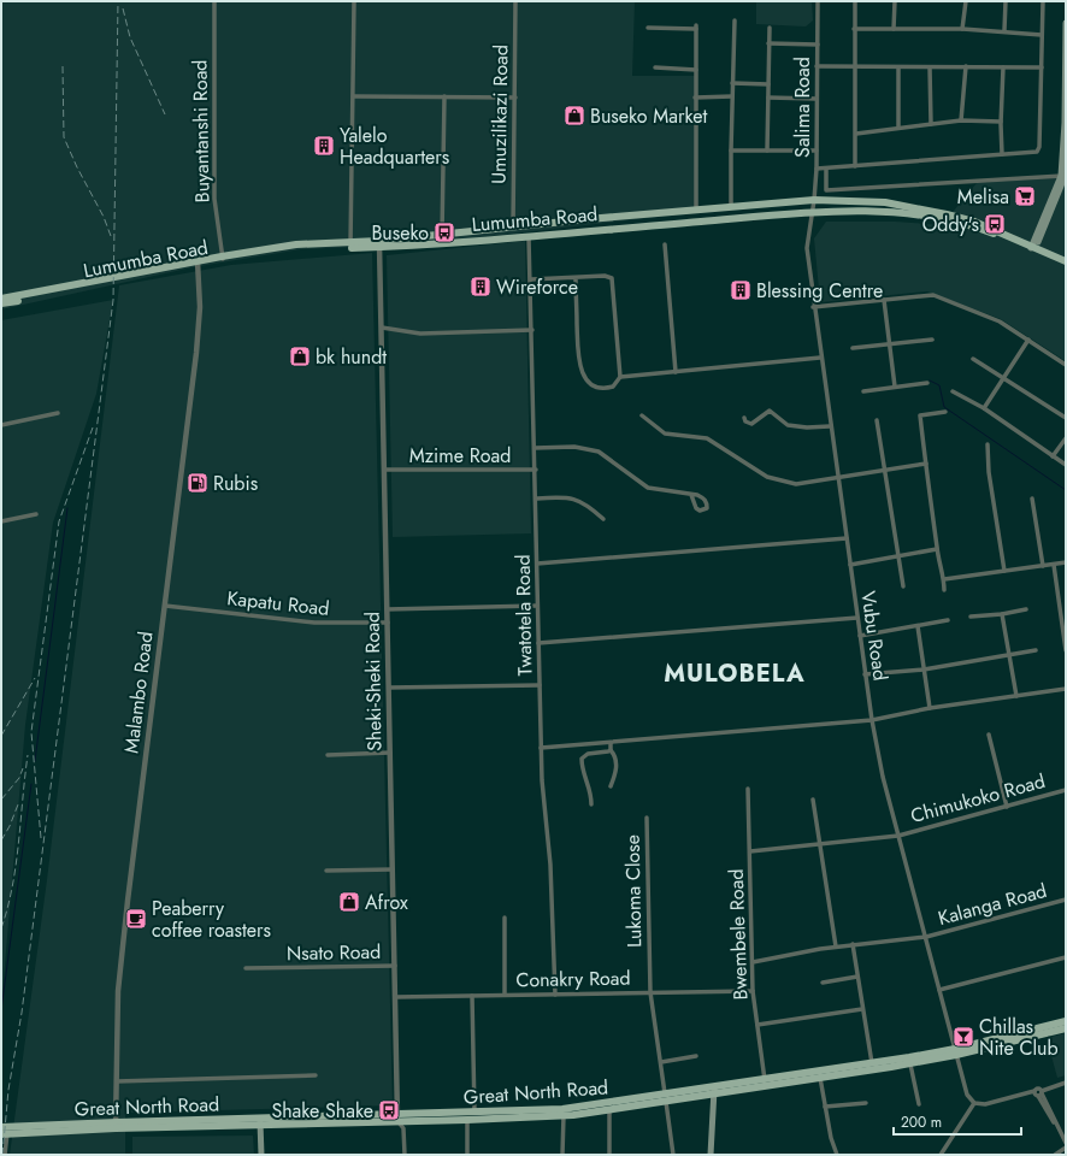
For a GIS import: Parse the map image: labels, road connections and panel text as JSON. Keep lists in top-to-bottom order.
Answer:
{
  "streets": {
    "main road": ["Lumumba Road", "Great North Road"],
    "street": [
      "Salima Road",
      "Umuzilikazi Road",
      "Buyantanshi Road",
      "Mzime Road",
      "Kapatu Road",
      "Twatotela Road",
      "Vubu Road",
      "Sheki-Sheki Road",
      "Malambo Road",
      "Chimukoko Road",
      "Lukoma Close",
      "Kalanga Road",
      "Bwembele Road",
      "Nsato Road",
      "Conakry Road"
    ]
  },
  "crossings": [
    ["Salima Road", "Lumumba Road"],
    ["Salima Road", "Vubu Road"],
    ["Umuzilikazi Road", "Lumumba Road"],
    ["Buyantanshi Road", "Lumumba Road"],
    ["Lumumba Road", "Twatotela Road"],
    ["Lumumba Road", "Vubu Road"],
    ["Lumumba Road", "Sheki-Sheki Road"],
    ["Lumumba Road", "Malambo Road"],
    ["Mzime Road", "Twatotela Road"],
    ["Mzime Road", "Sheki-Sheki Road"],
    ["Kapatu Road", "Sheki-Sheki Road"],
    ["Kapatu Road", "Malambo Road"],
    ["Twatotela Road", "Conakry Road"],
    ["Vubu Road", "Chimukoko Road"],
    ["Vubu Road", "Kalanga Road"],
    ["Vubu Road", "Great North Road"],
    ["Sheki-Sheki Road", "Nsato Road"],
    ["Sheki-Sheki Road", "Conakry Road"],
    ["Sheki-Sheki Road", "Great North Road"],
    ["Malambo Road", "Great North Road"],
    ["Chimukoko Road", "Bwembele Road"],
    ["Lukoma Close", "Conakry Road"],
    ["Lukoma Close", "Great North Road"],
    ["Kalanga Road", "Bwembele Road"],
    ["Bwembele Road", "Conakry Road"],
    ["Bwembele Road", "Great North Road"]
  ],
  "districts": ["MULOBELA"],
  "places": {
    "shop": ["Buseko Market", "bk hundt", "Afrox"],
    "building": ["Yalelo Headquarters", "Wireforce", "Blessing Centre"],
    "supermarket": ["Melisa"],
    "bus stop": ["Oddy's", "Buseko", "Shake Shake"],
    "fuel station": ["Rubis"],
    "cafe": ["Peaberry coffee roasters"],
    "bar": ["Chillas Nite Club"]
  },
  "scale_bar": "200 m"
}
